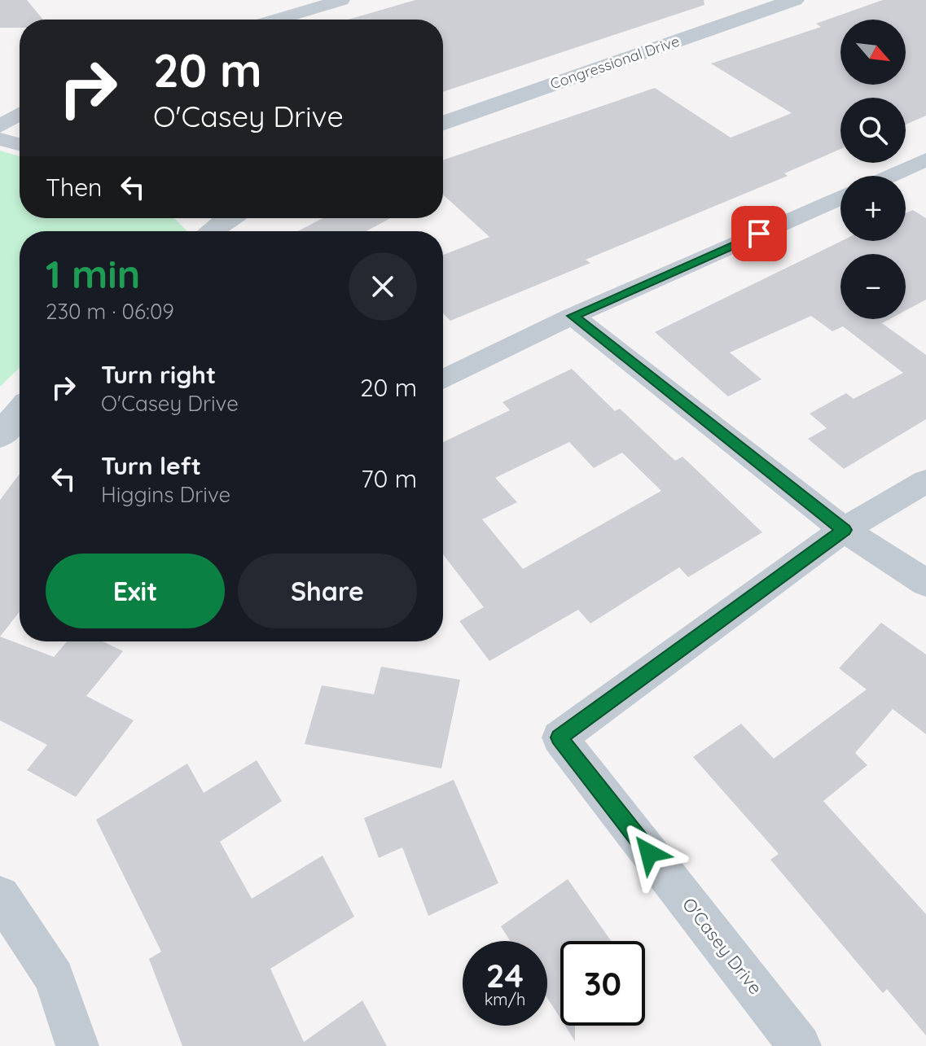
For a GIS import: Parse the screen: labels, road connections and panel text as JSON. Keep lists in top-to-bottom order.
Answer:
{
  "streets": {
    "street": ["Congressional Drive", "O'Casey Drive"]
  },
  "north": "bottom right",
  "page": {
    "map_buttons": ["+", "−"],
    "turn": ["20 m", "O'Casey Drive"],
    "then": "Then",
    "heading": ["1 min", "230 m · 06:09"],
    "list": [
      {
        "name": "Turn right",
        "note": "O'Casey Drive",
        "value": "20 m"
      },
      {
        "name": "Turn left",
        "note": "Higgins Drive",
        "value": "70 m"
      }
    ],
    "buttons": ["Exit", "Share"],
    "speed": "24 km/h",
    "limit": "30"
  }
}
